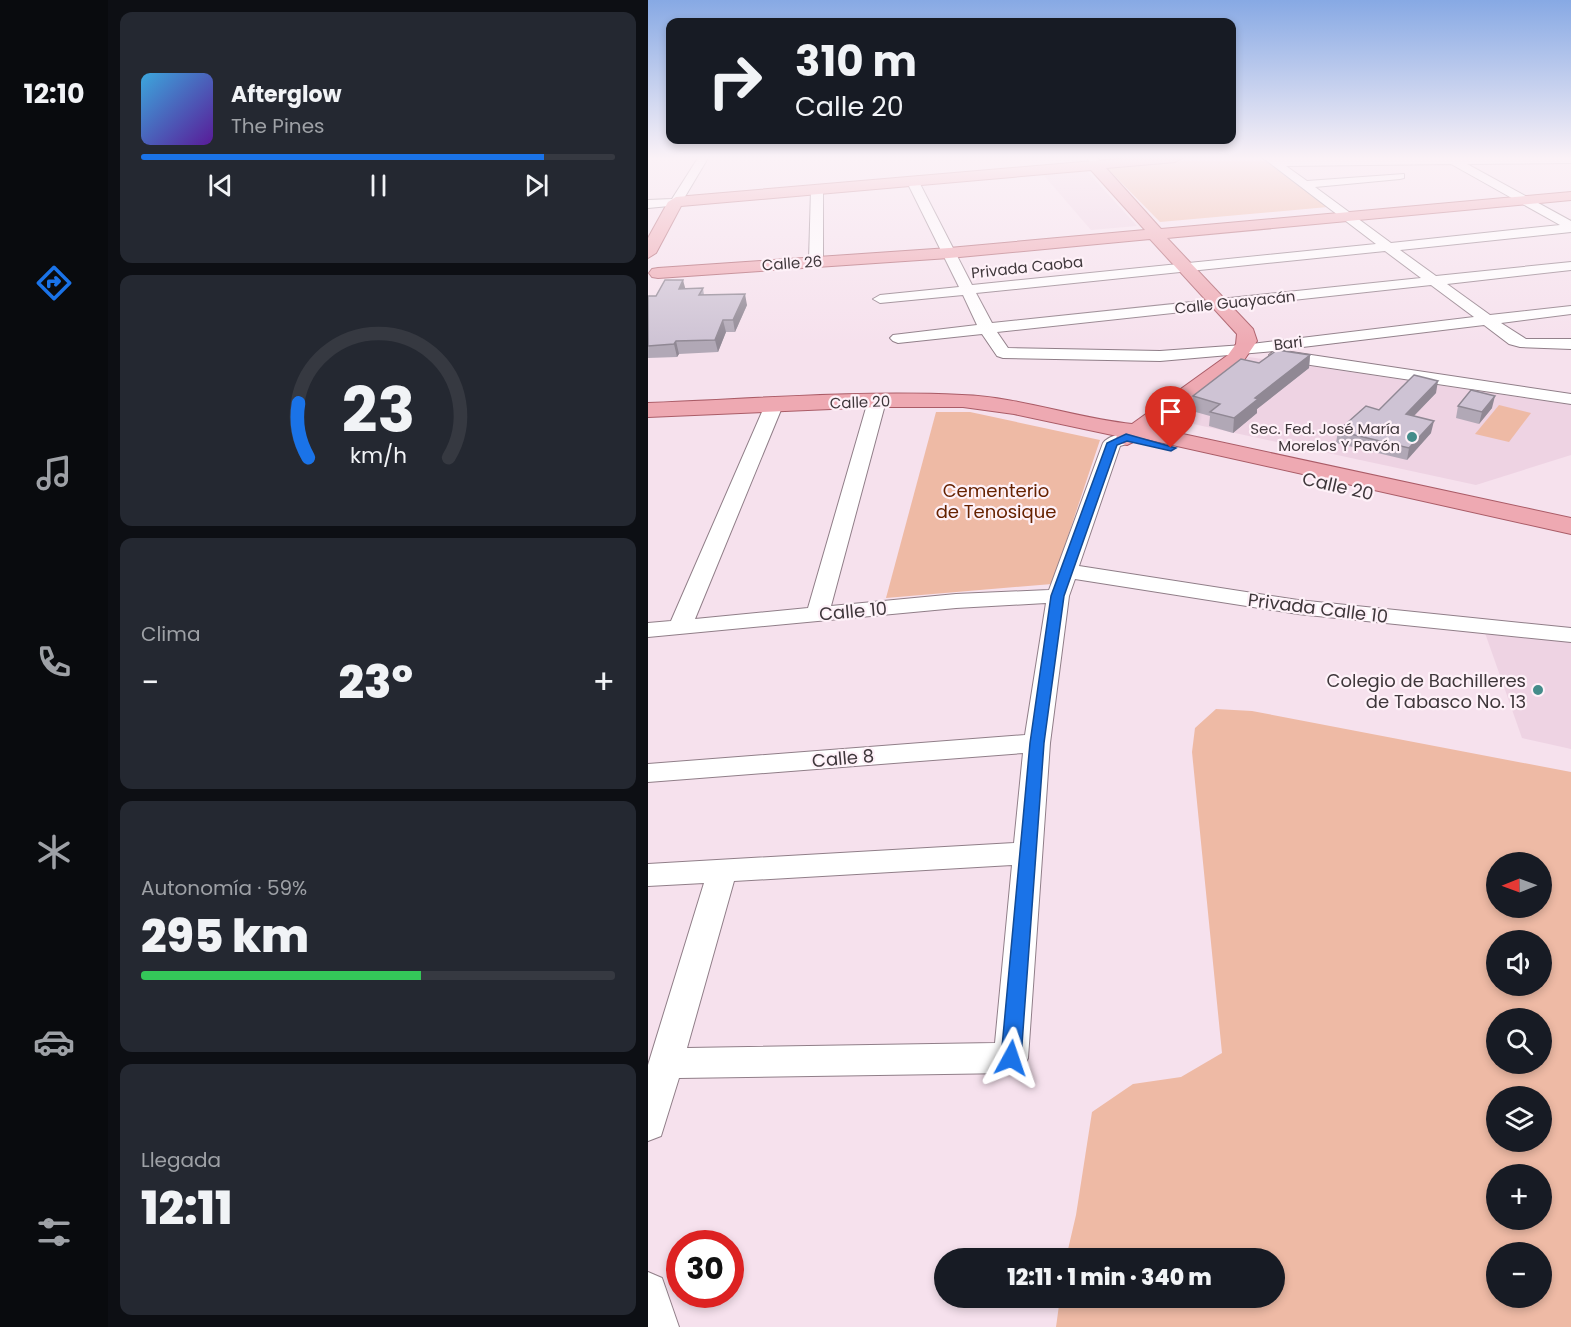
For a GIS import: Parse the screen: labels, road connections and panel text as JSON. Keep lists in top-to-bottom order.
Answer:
{
  "streets": {
    "main road": ["Calle 26", "Calle 20"],
    "street": [
      "Privada Caoba",
      "Calle Guayacán",
      "Bari",
      "Privada Calle 10",
      "Calle 10",
      "Calle 8"
    ]
  },
  "crossings": [
    ["Calle Guayacán", "Bari"]
  ],
  "parks": ["Cementerio de Tenosique"],
  "places": ["Sec. Fed. José María Morelos Y Pavón", "Colegio de Bachilleres de Tabasco No. 13"],
  "north": "left",
  "page": {
    "tabs": "12:10",
    "turn": ["310 m", "Calle 20"],
    "song": ["Afterglow", "The Pines"],
    "tile": [
      "Clima",
      ["Autonomía · 59%", "295 km"],
      ["Llegada", "12:11"]
    ],
    "heat": ["−", "23°", "+"],
    "map_buttons": ["+", "−"],
    "limit": "30",
    "trip": "12:11 · 1 min · 340 m",
    "gauge": ["23", "km/h"]
  }
}
